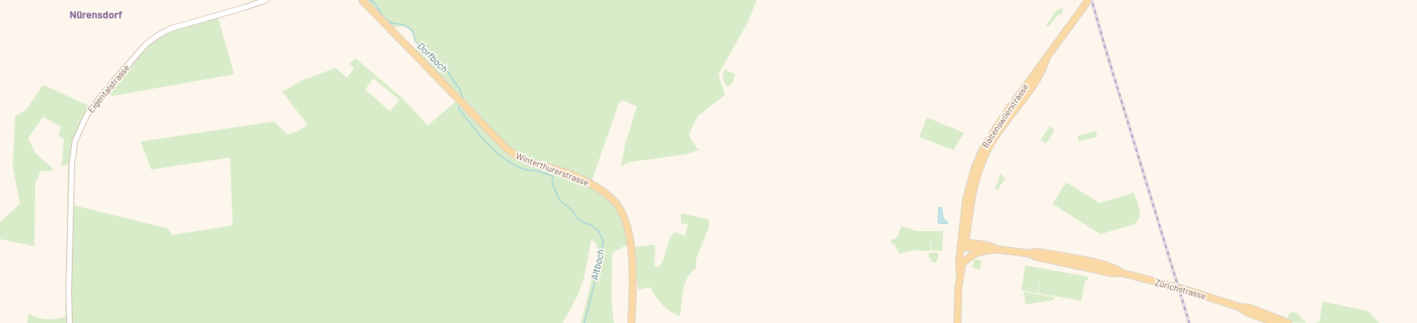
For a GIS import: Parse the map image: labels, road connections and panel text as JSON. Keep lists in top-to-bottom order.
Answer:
{
  "streets": {
    "main road": ["Baltenswilerstrasse", "Winterthurerstrasse", "Zürichstrasse"],
    "street": ["Eigentalstrasse"]
  },
  "crossings": [
    ["Baltenswilerstrasse", "Zürichstrasse"]
  ],
  "districts": ["Nürensdorf"],
  "water": ["Dorfbach", "Altbach"]
}
